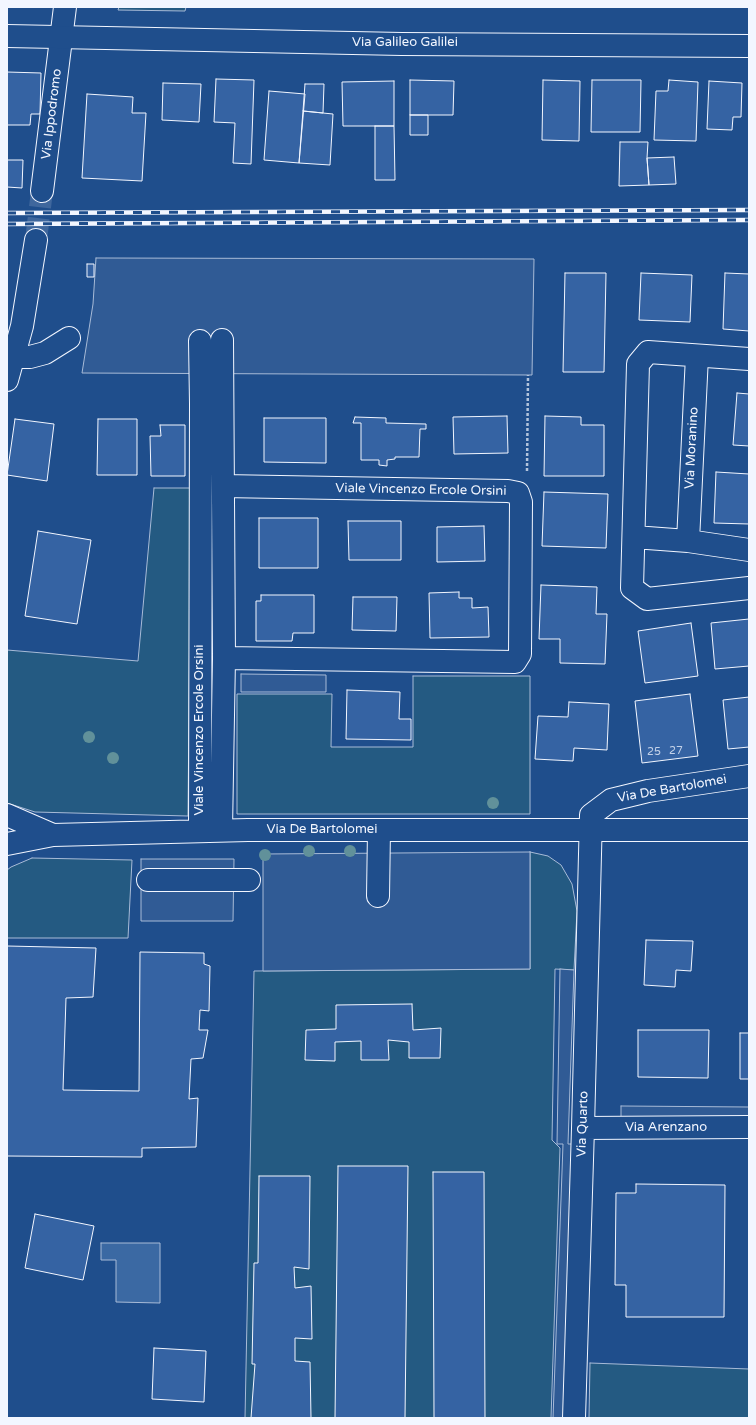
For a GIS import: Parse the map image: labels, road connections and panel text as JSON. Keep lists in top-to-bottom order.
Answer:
{
  "streets": {
    "street": [
      "Via Galileo Galilei",
      "Via Ippodromo",
      "Via Moranino",
      "Viale Vincenzo Ercole Orsini",
      "Via De Bartolomei",
      "Via Quarto",
      "Via Arenzano"
    ]
  },
  "crossings": [
    ["Via Galileo Galilei", "Via Ippodromo"],
    ["Viale Vincenzo Ercole Orsini", "Via De Bartolomei"],
    ["Via De Bartolomei", "Via Quarto"],
    ["Via Quarto", "Via Arenzano"]
  ],
  "house_numbers": ["27", "25"]
}
